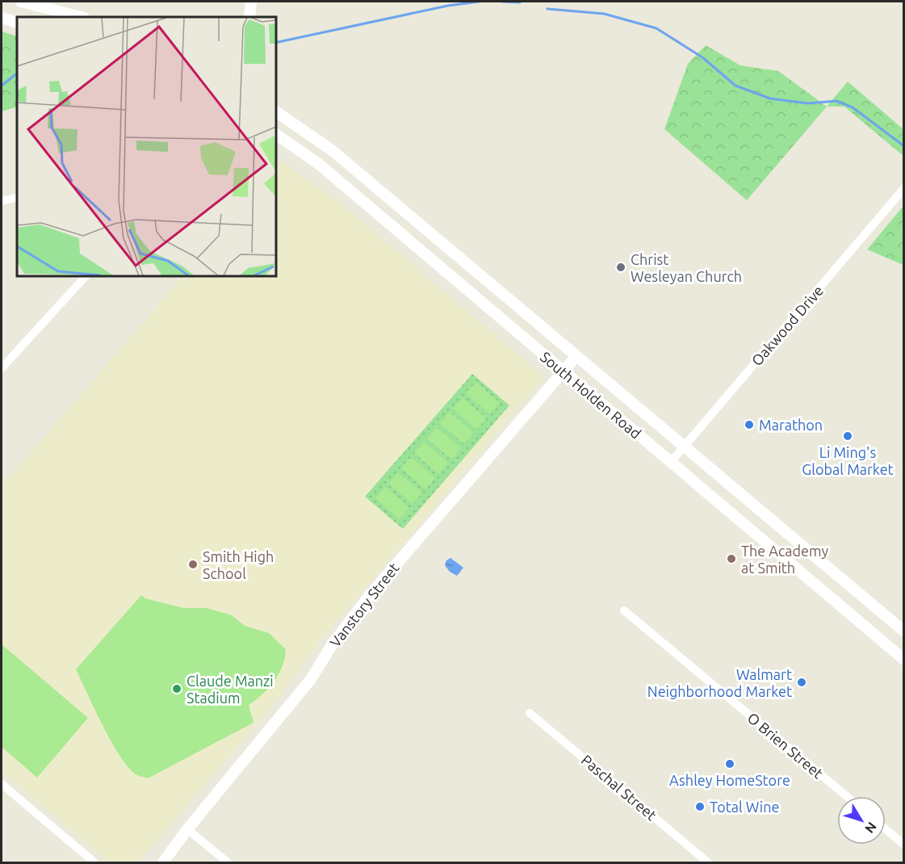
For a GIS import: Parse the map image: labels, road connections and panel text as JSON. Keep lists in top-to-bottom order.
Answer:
{
  "streets": {
    "main road": ["South Holden Road", "Vanstory Street"],
    "street": ["Oakwood Drive", "O Brien Street", "Paschal Street"]
  },
  "crossings": [
    ["Oakwood Drive", "South Holden Road"],
    ["South Holden Road", "Vanstory Street"]
  ],
  "places": [
    "Christ Wesleyan Church",
    "Marathon",
    "Li Ming's Global Market",
    "The Academy at Smith",
    "Smith High School",
    "Walmart Neighborhood Market",
    "Claude Manzi Stadium",
    "Ashley HomeStore",
    "Total Wine"
  ],
  "north": "bottom right"
}
